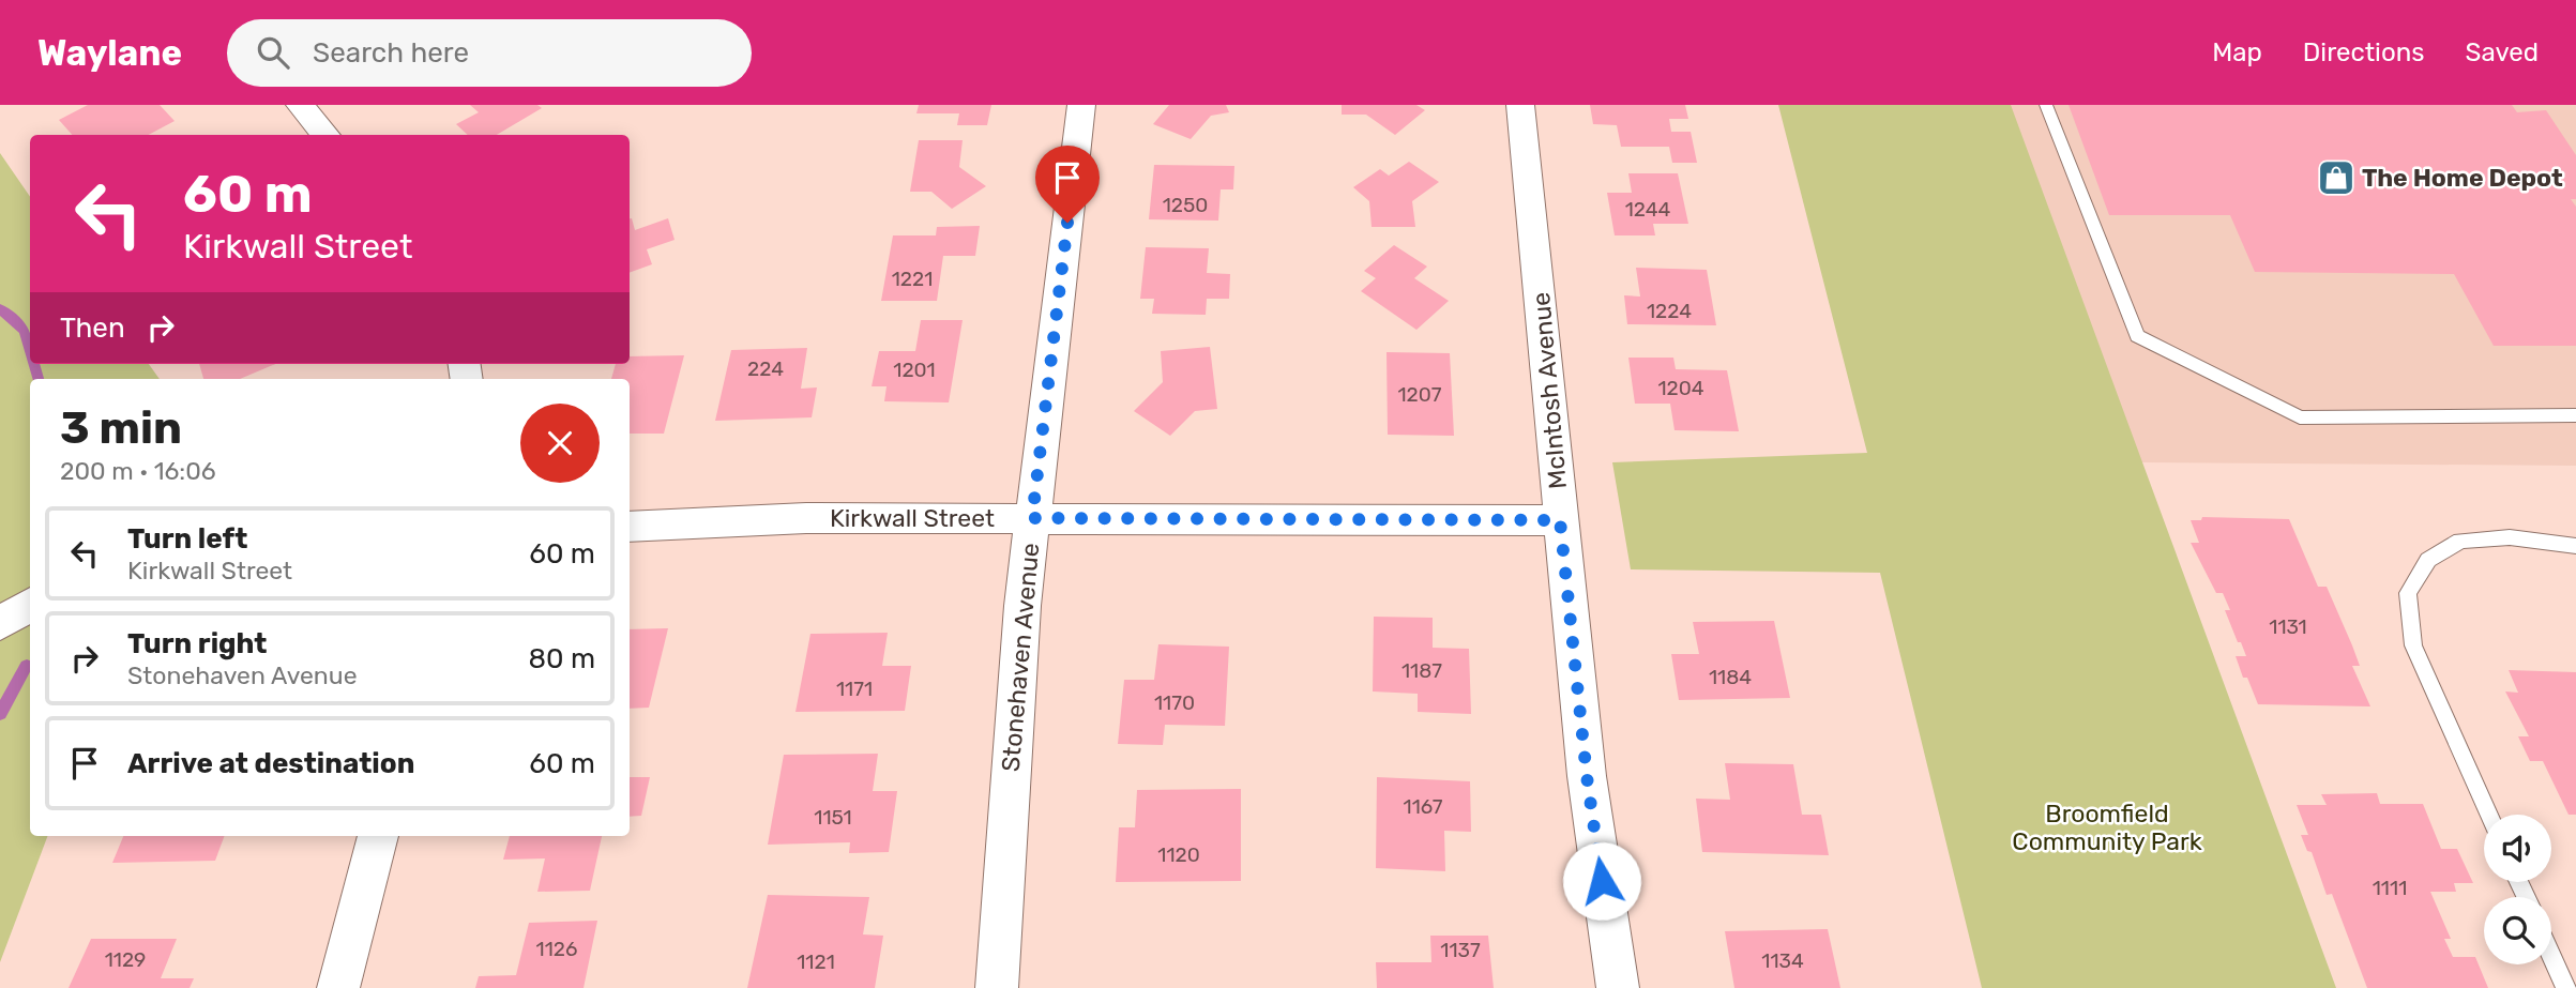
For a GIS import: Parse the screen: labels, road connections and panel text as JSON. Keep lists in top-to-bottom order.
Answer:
{
  "streets": {
    "street": ["McIntosh Avenue", "Kirkwall Street", "Stonehaven Avenue"]
  },
  "crossings": [
    ["McIntosh Avenue", "Kirkwall Street"],
    ["Kirkwall Street", "Stonehaven Avenue"]
  ],
  "parks": ["Broomfield Community Park"],
  "places": {
    "shop": ["The Home Depot"]
  },
  "house_numbers": [
    "1250",
    "1244",
    "1221",
    "1224",
    "224",
    "1201",
    "1204",
    "1207",
    "1131",
    "1187",
    "1184",
    "1171",
    "1170",
    "1167",
    "1151",
    "1120",
    "1111",
    "1126",
    "1137",
    "1129",
    "1134",
    "1121"
  ],
  "page": {
    "header": "Waylane",
    "search": "Search here",
    "nav": ["Map", "Directions", "Saved"],
    "turn": ["60 m", "Kirkwall Street"],
    "then": "Then",
    "heading": ["3 min", "200 m · 16:06"],
    "list": [
      {
        "name": "Turn left",
        "note": "Kirkwall Street",
        "value": "60 m"
      },
      {
        "name": "Turn right",
        "note": "Stonehaven Avenue",
        "value": "80 m"
      },
      {
        "name": "Arrive at destination",
        "value": "60 m"
      }
    ]
  }
}
